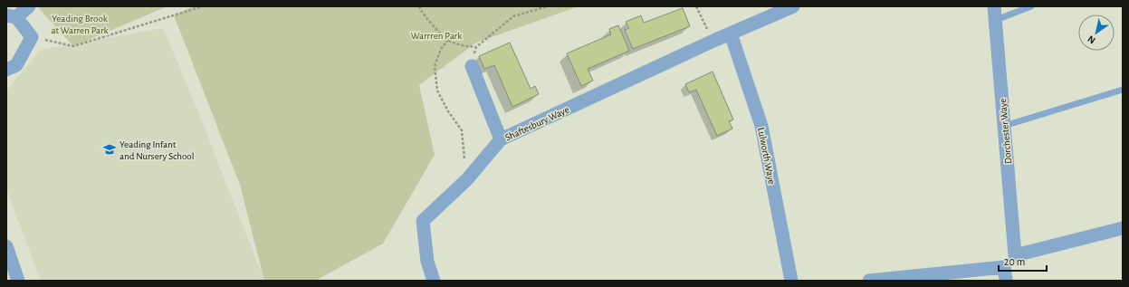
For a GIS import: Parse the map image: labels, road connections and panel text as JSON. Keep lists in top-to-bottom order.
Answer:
{
  "streets": {
    "street": ["Shaftesbury Waye", "Dorchester Waye", "Lulworth Waye"]
  },
  "crossings": [
    ["Shaftesbury Waye", "Lulworth Waye"]
  ],
  "parks": ["Yeading Brook at Warren Park", "Warrren Park"],
  "places": {
    "school or university": ["Yeading Infant and Nursery School"]
  },
  "scale_bar": "20 m",
  "north": "bottom left"
}
